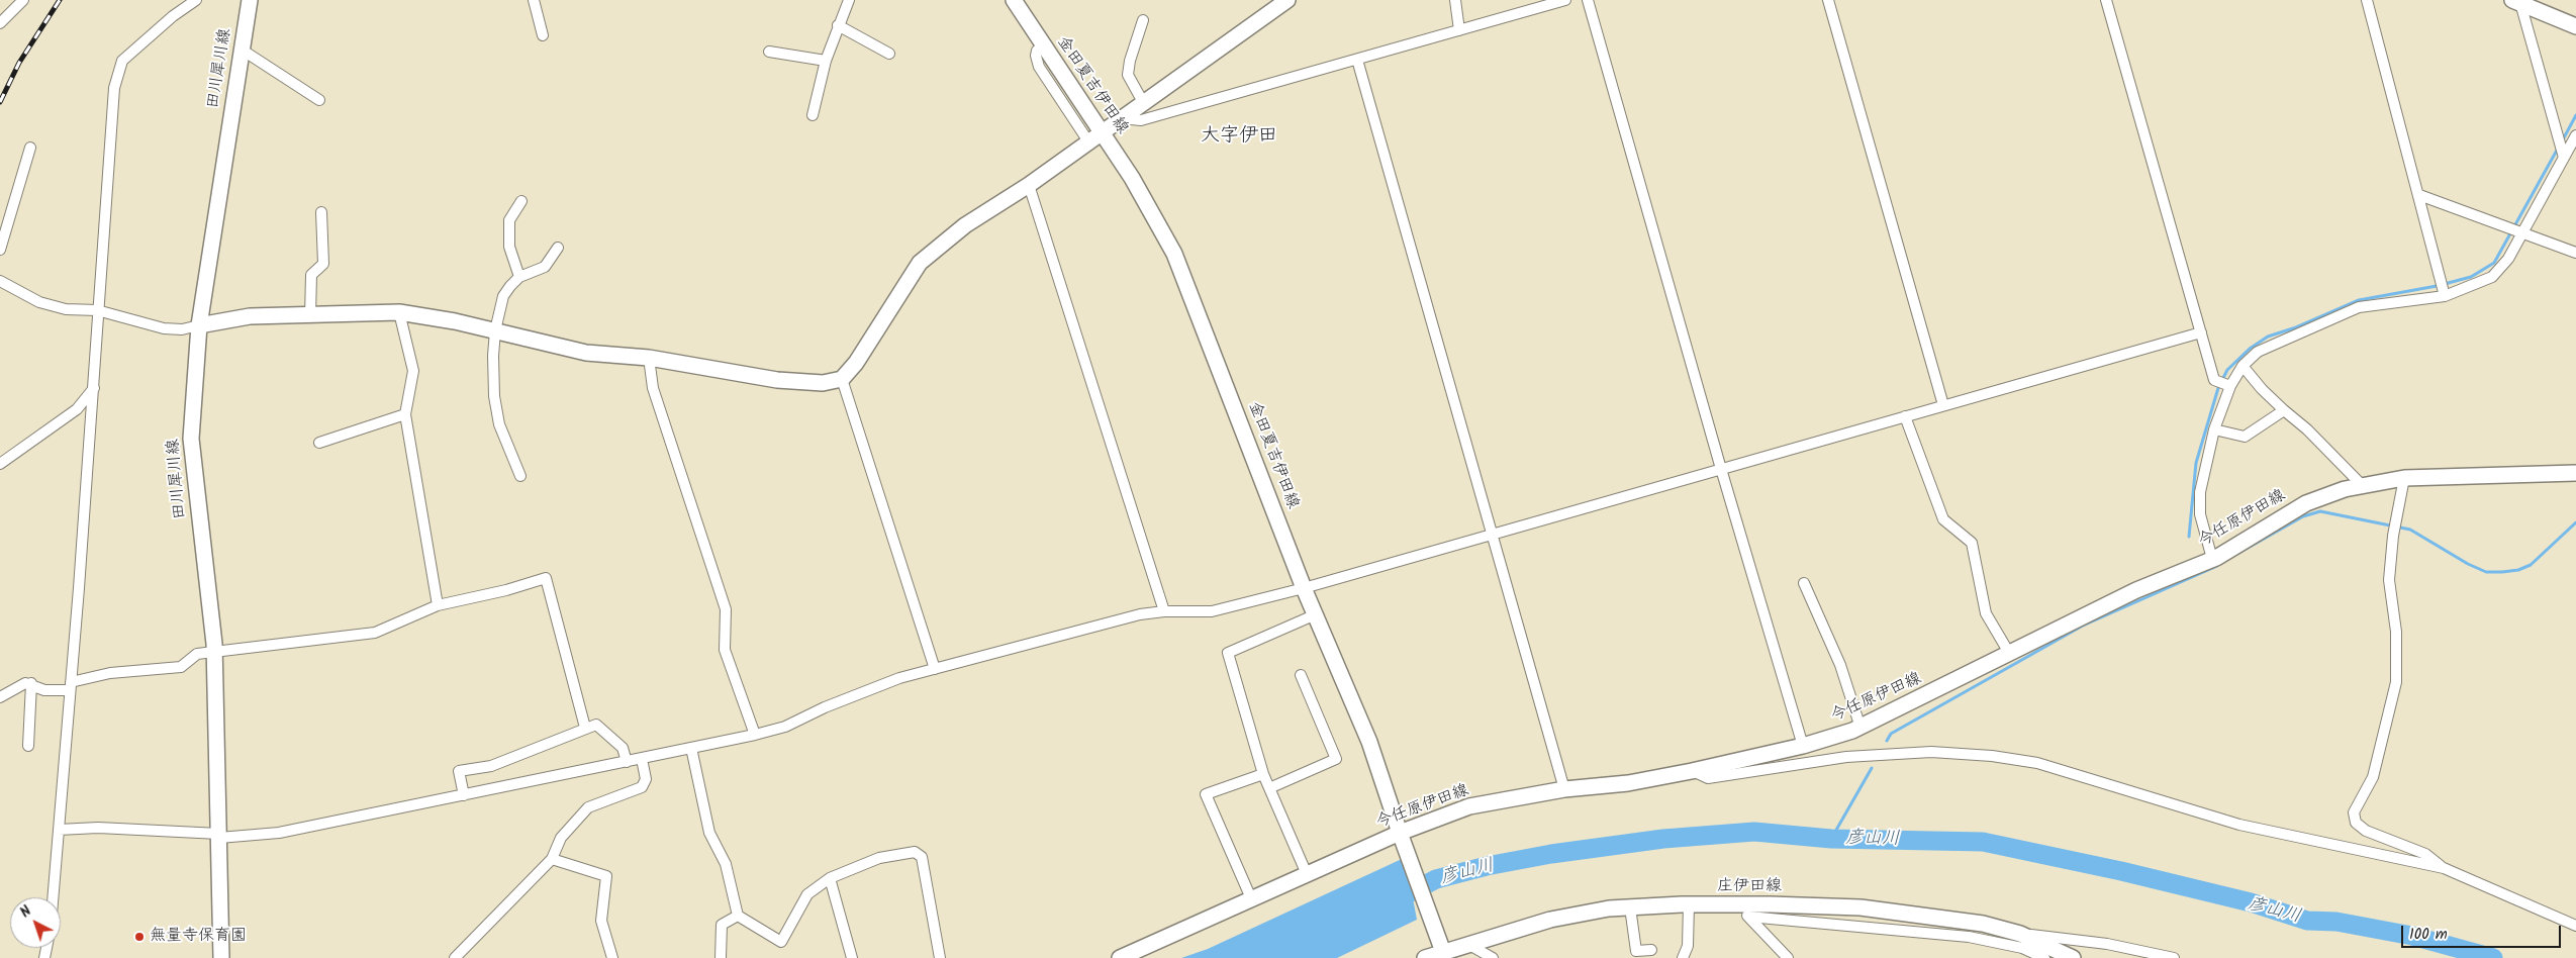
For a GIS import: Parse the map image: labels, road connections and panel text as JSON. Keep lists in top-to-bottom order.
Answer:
{
  "streets": {
    "main road": [
      "田川犀川線",
      "金田夏吉伊田線",
      "今任原伊田線",
      "庄伊田線"
    ]
  },
  "crossings": [
    ["金田夏吉伊田線", "今任原伊田線"],
    ["金田夏吉伊田線", "庄伊田線"]
  ],
  "districts": ["大字伊田"],
  "water": ["彦山川"],
  "places": ["無量寺保育園"],
  "scale_bar": "100 m",
  "north": "top left"
}
